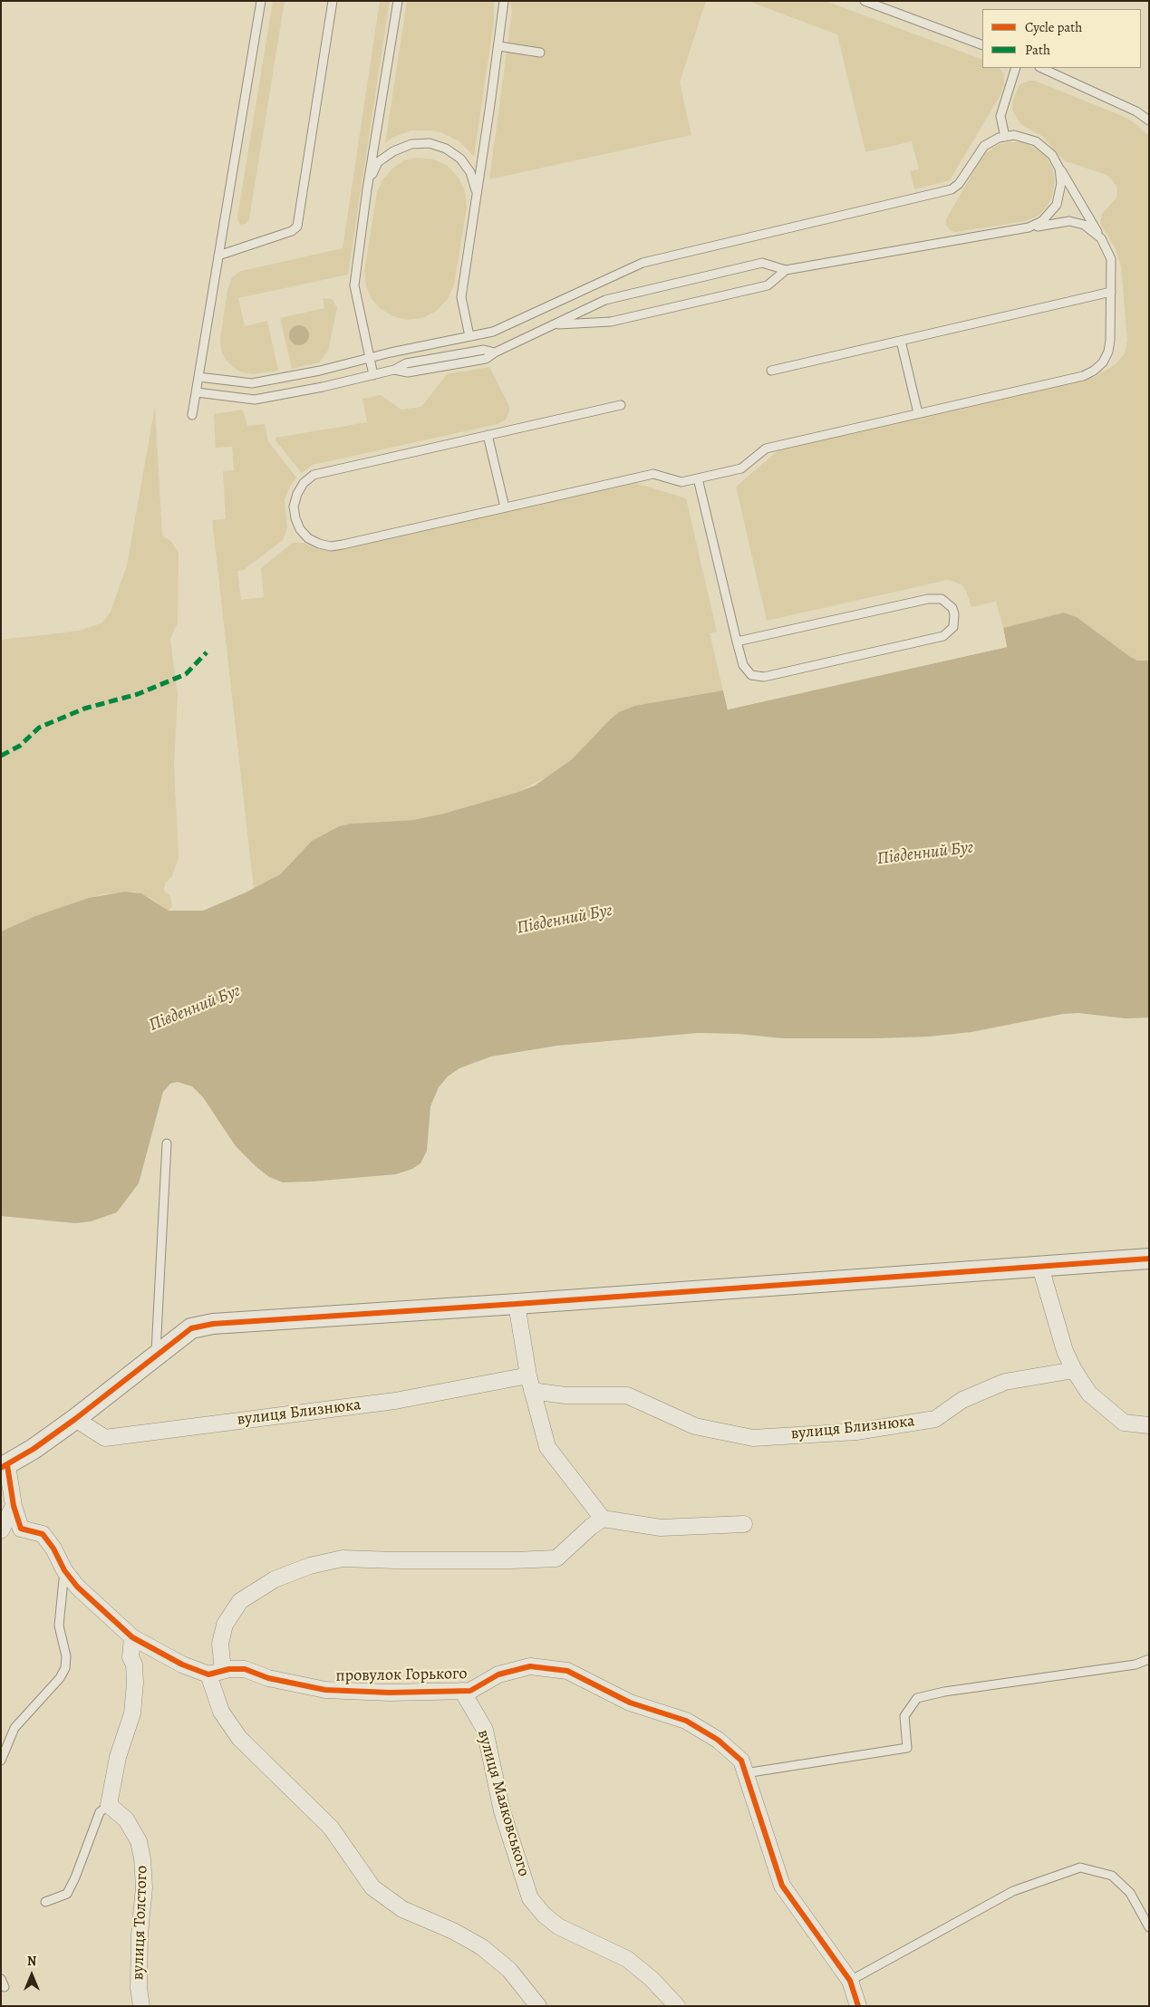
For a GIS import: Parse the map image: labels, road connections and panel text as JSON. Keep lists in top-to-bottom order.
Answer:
{
  "streets": {
    "street": [
      "вулиця Близнюка",
      "провулок Горького",
      "вулиця Маяковського",
      "вулиця Толстого"
    ]
  },
  "crossings": [
    ["провулок Горького", "вулиця Маяковського"]
  ],
  "water": ["Південний Буг"],
  "legend": ["Cycle path", "Path"],
  "north": "top"
}
